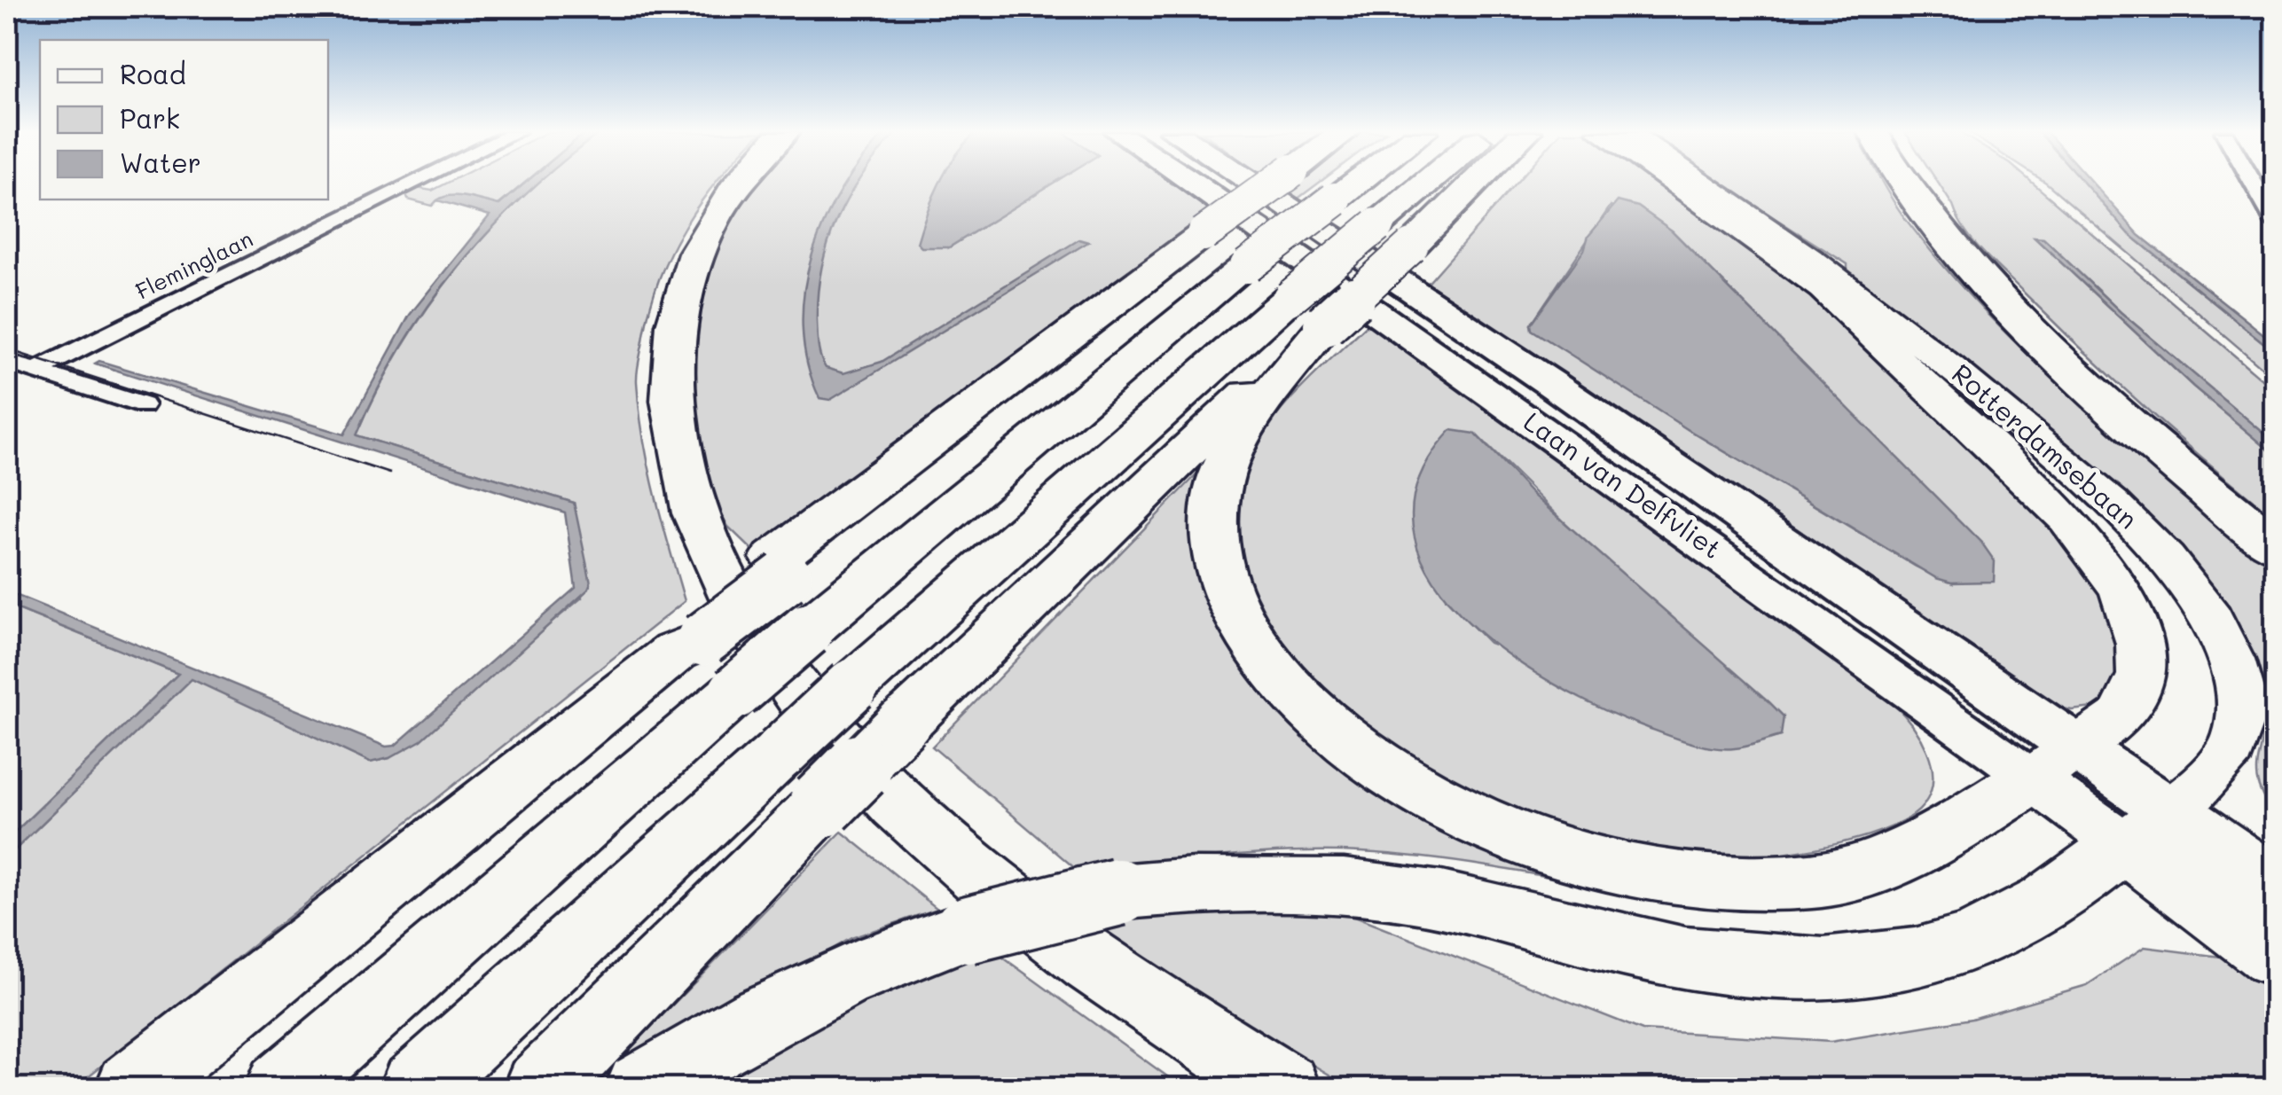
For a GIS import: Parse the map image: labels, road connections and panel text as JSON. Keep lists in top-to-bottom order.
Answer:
{
  "streets": {
    "highway": ["Laan van Delfvliet"],
    "main road": ["Rotterdamsebaan"],
    "street": ["Fleminglaan"]
  },
  "crossings": [
    ["Rotterdamsebaan", "Laan van Delfvliet"]
  ],
  "legend": ["Road", "Park", "Water"]
}
